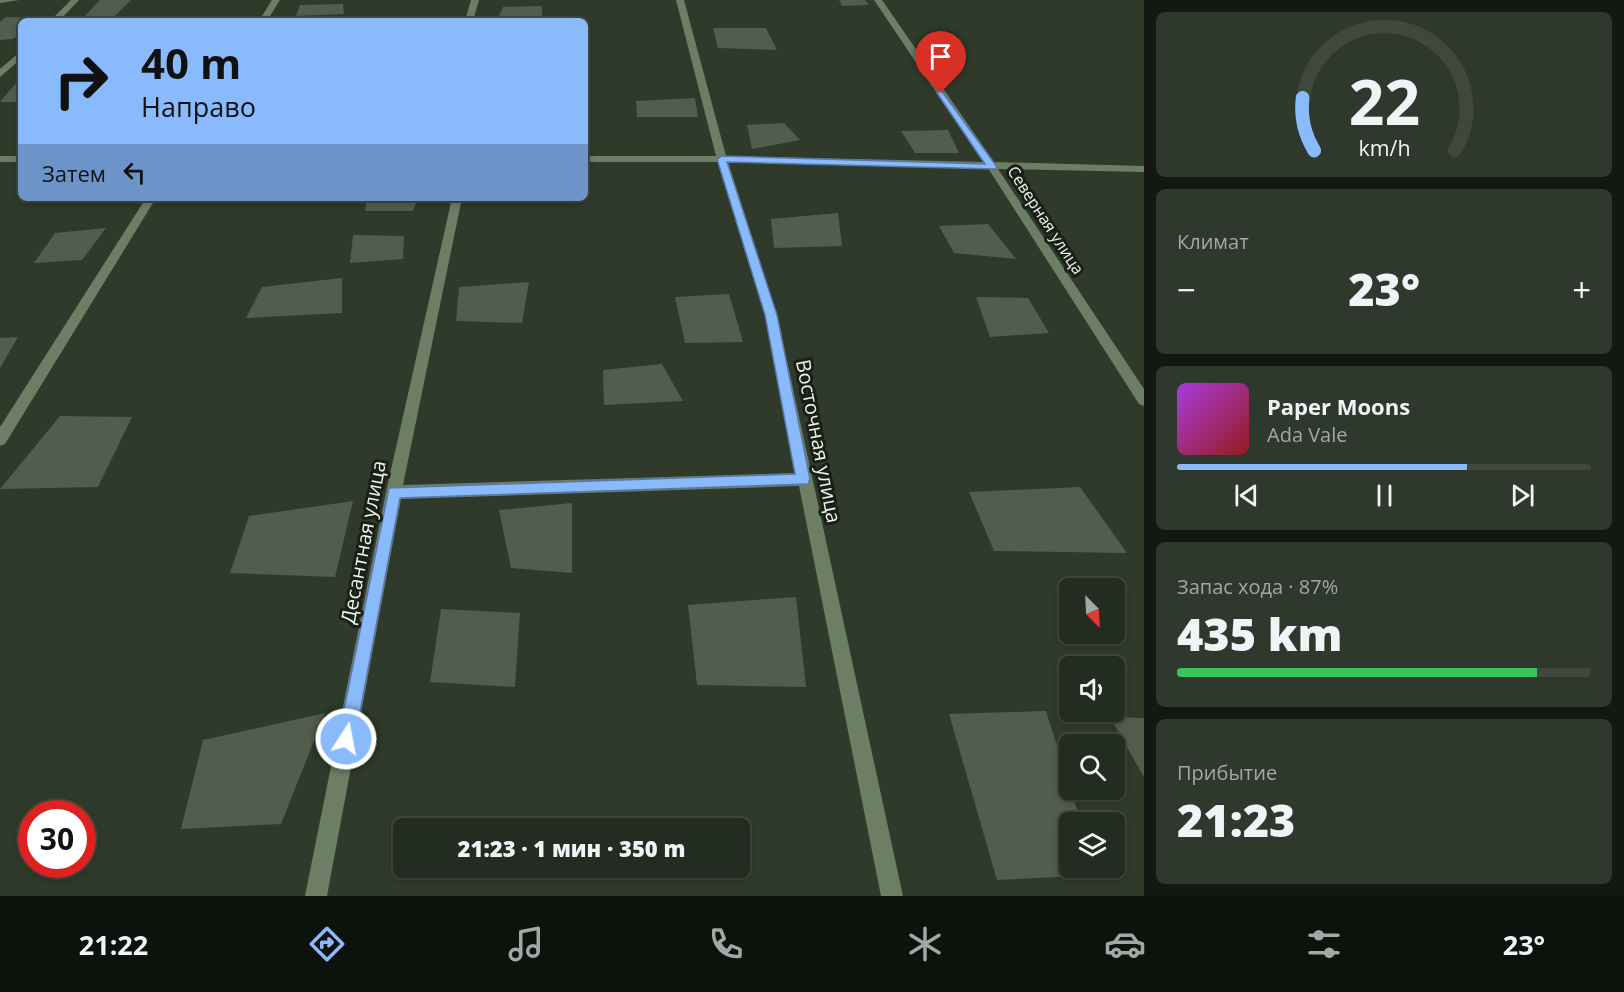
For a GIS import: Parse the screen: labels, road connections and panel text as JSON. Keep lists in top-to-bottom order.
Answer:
{
  "streets": {
    "street": ["Северная улица", "Восточная улица", "Десантная улица"]
  },
  "north": "bottom right",
  "page": {
    "turn": ["40 m", "Направо"],
    "then": "Затем",
    "tile": [
      "Климат",
      ["Запас хода · 87%", "435 km"],
      ["Прибытие", "21:23"]
    ],
    "heat": ["−", "23°", "+"],
    "song": ["Paper Moons", "Ada Vale"],
    "limit": "30",
    "trip": "21:23 · 1 мин · 350 m",
    "tabs": ["21:22", "23°"],
    "gauge": ["22", "km/h"]
  }
}
